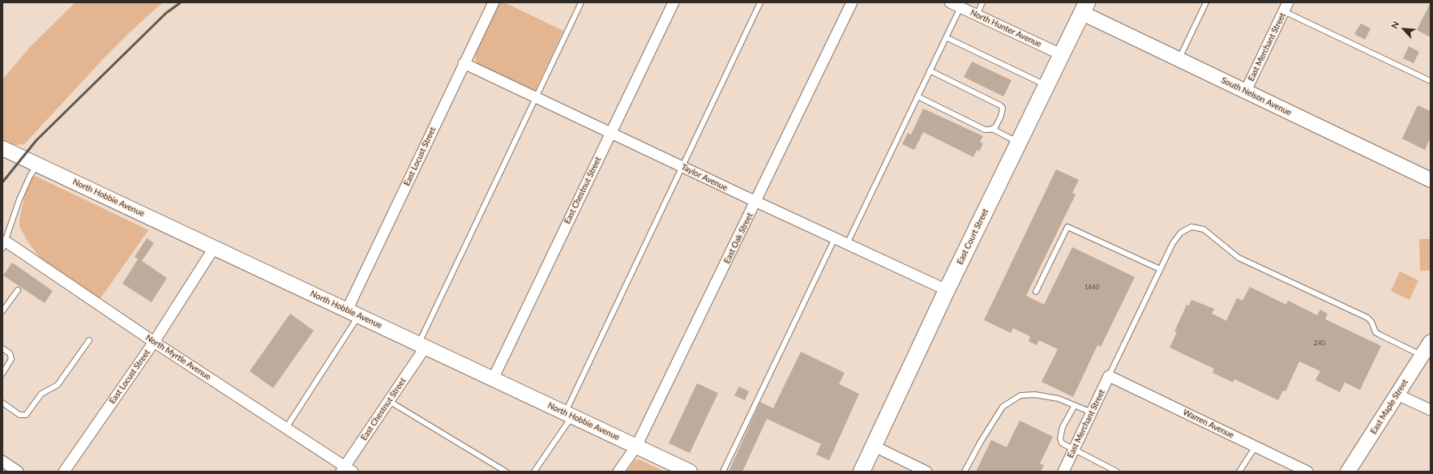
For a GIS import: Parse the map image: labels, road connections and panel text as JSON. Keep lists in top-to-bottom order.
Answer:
{
  "streets": {
    "main road": [
      "South Nelson Avenue",
      "North Hobbie Avenue",
      "East Court Street",
      "East Maple Street"
    ],
    "street": [
      "North Hunter Avenue",
      "East Merchant Street",
      "East Locust Street",
      "Taylor Avenue",
      "East Chestnut Street",
      "East Oak Street",
      "North Myrtle Avenue",
      "Warren Avenue"
    ]
  },
  "crossings": [
    ["North Hunter Avenue", "East Court Street"],
    ["East Merchant Street", "South Nelson Avenue"],
    ["East Merchant Street", "Warren Avenue"],
    ["South Nelson Avenue", "East Court Street"],
    ["East Locust Street", "Taylor Avenue"],
    ["East Locust Street", "North Hobbie Avenue"],
    ["East Locust Street", "North Myrtle Avenue"],
    ["Taylor Avenue", "East Chestnut Street"],
    ["Taylor Avenue", "East Court Street"],
    ["Taylor Avenue", "East Oak Street"],
    ["East Chestnut Street", "North Hobbie Avenue"],
    ["East Chestnut Street", "North Myrtle Avenue"],
    ["North Hobbie Avenue", "East Oak Street"]
  ],
  "house_numbers": ["1440", "240"],
  "north": "top left"
}
